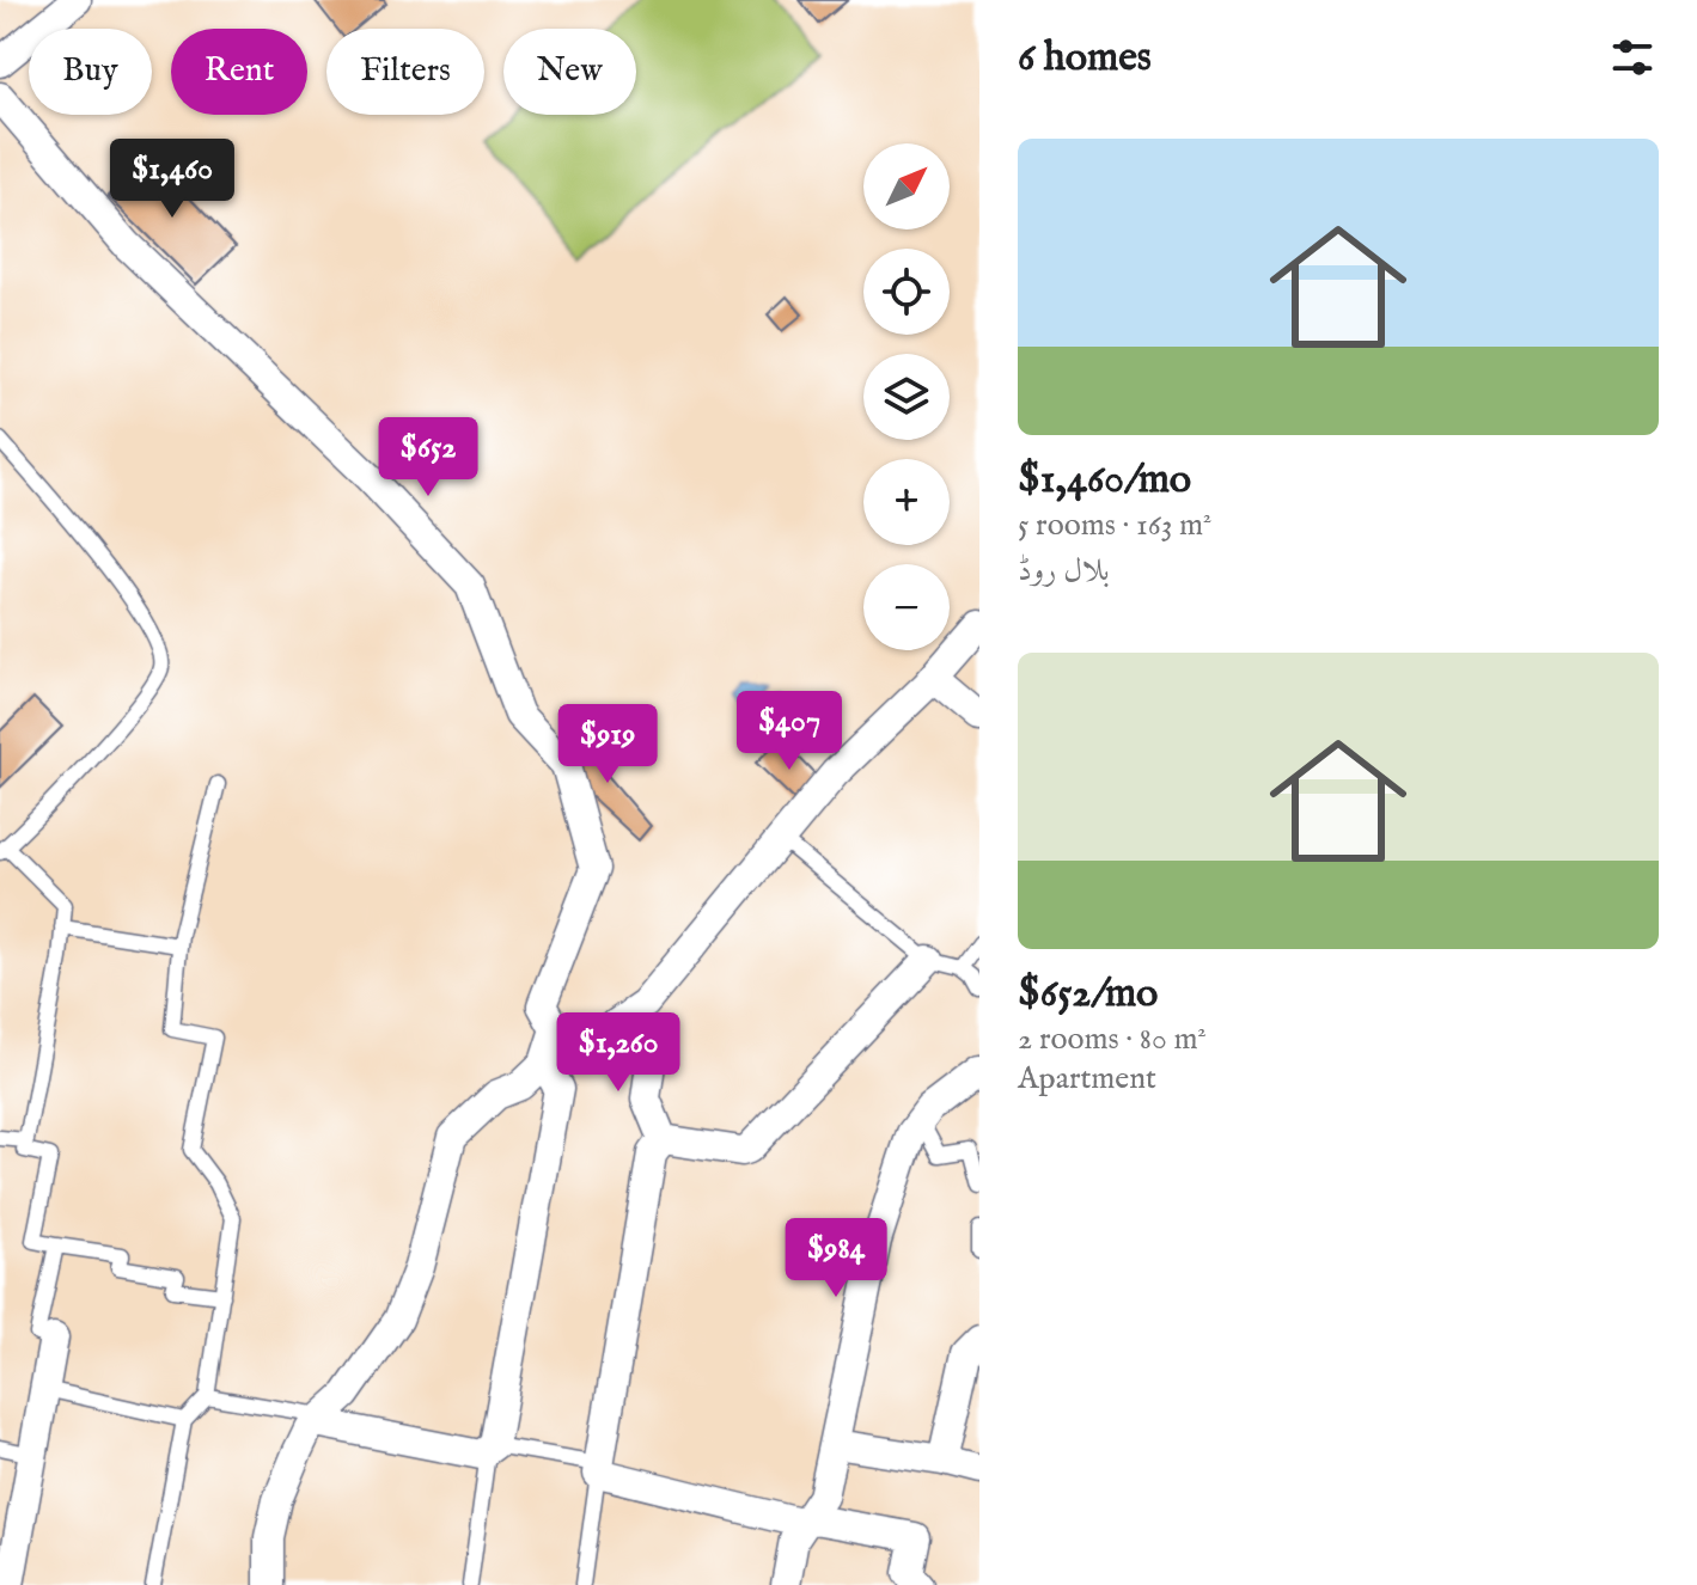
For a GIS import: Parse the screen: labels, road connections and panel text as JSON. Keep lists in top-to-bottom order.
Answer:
{
  "north": "top right",
  "page": {
    "heading": "6 homes",
    "chip": [
      "Buy",
      "Rent",
      "Filters",
      "New"
    ],
    "list": [
      {
        "name": "$1,460/mo",
        "note": "5 rooms · 163 m² · بلال روڈ"
      },
      {
        "name": "$652/mo",
        "note": "2 rooms · 80 m² · Apartment"
      }
    ],
    "price": [
      "$1,460",
      "$652",
      "$407",
      "$919",
      "$1,260",
      "$984"
    ],
    "map_buttons": ["+", "−"]
  }
}
